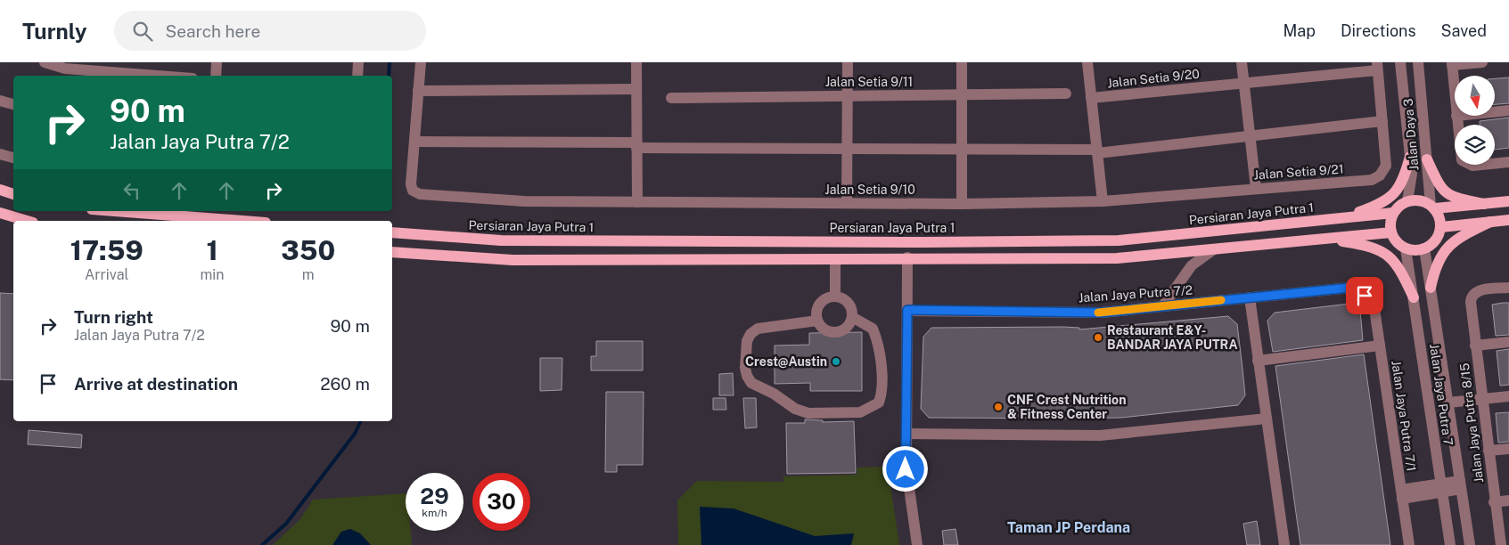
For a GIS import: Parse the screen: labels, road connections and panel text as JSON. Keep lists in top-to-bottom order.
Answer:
{
  "streets": {
    "main road": ["Persiaran Jaya Putra 1"],
    "street": [
      "Jalan Setia 9/20",
      "Jalan Setia 9/11",
      "Jalan Daya 3",
      "Jalan Setia 9/21",
      "Jalan Setia 9/10",
      "Jalan Jaya Putra 7/2",
      "Jalan Jaya Putra 7",
      "Jalan Jaya Putra 7/1",
      "Jalan Jaya Putra 8/15"
    ]
  },
  "crossings": [
    ["Jalan Setia 9/20", "Jalan Setia 9/21"],
    ["Jalan Daya 3", "Persiaran Jaya Putra 1"],
    ["Jalan Daya 3", "Jalan Jaya Putra 7"],
    ["Jalan Setia 9/21", "Jalan Setia 9/10"],
    ["Persiaran Jaya Putra 1", "Jalan Jaya Putra 7"],
    ["Jalan Jaya Putra 7/2", "Jalan Jaya Putra 7/1"]
  ],
  "districts": ["Taman JP Perdana"],
  "places": ["Restaurant E&Y- BANDAR JAYA PUTRA", "Crest@Austin", "CNF Crest Nutrition & Fitness Center"],
  "north": "bottom",
  "page": {
    "header": "Turnly",
    "search": "Search here",
    "nav": ["Map", "Directions", "Saved"],
    "turn": ["90 m", "Jalan Jaya Putra 7/2"],
    "eta": [
      "17:59",
      "Arrival",
      "1",
      "min",
      "350",
      "m"
    ],
    "list": [
      {
        "name": "Turn right",
        "note": "Jalan Jaya Putra 7/2",
        "value": "90 m"
      },
      {
        "name": "Arrive at destination",
        "value": "260 m"
      }
    ],
    "speed": "29 km/h",
    "limit": "30"
  }
}
